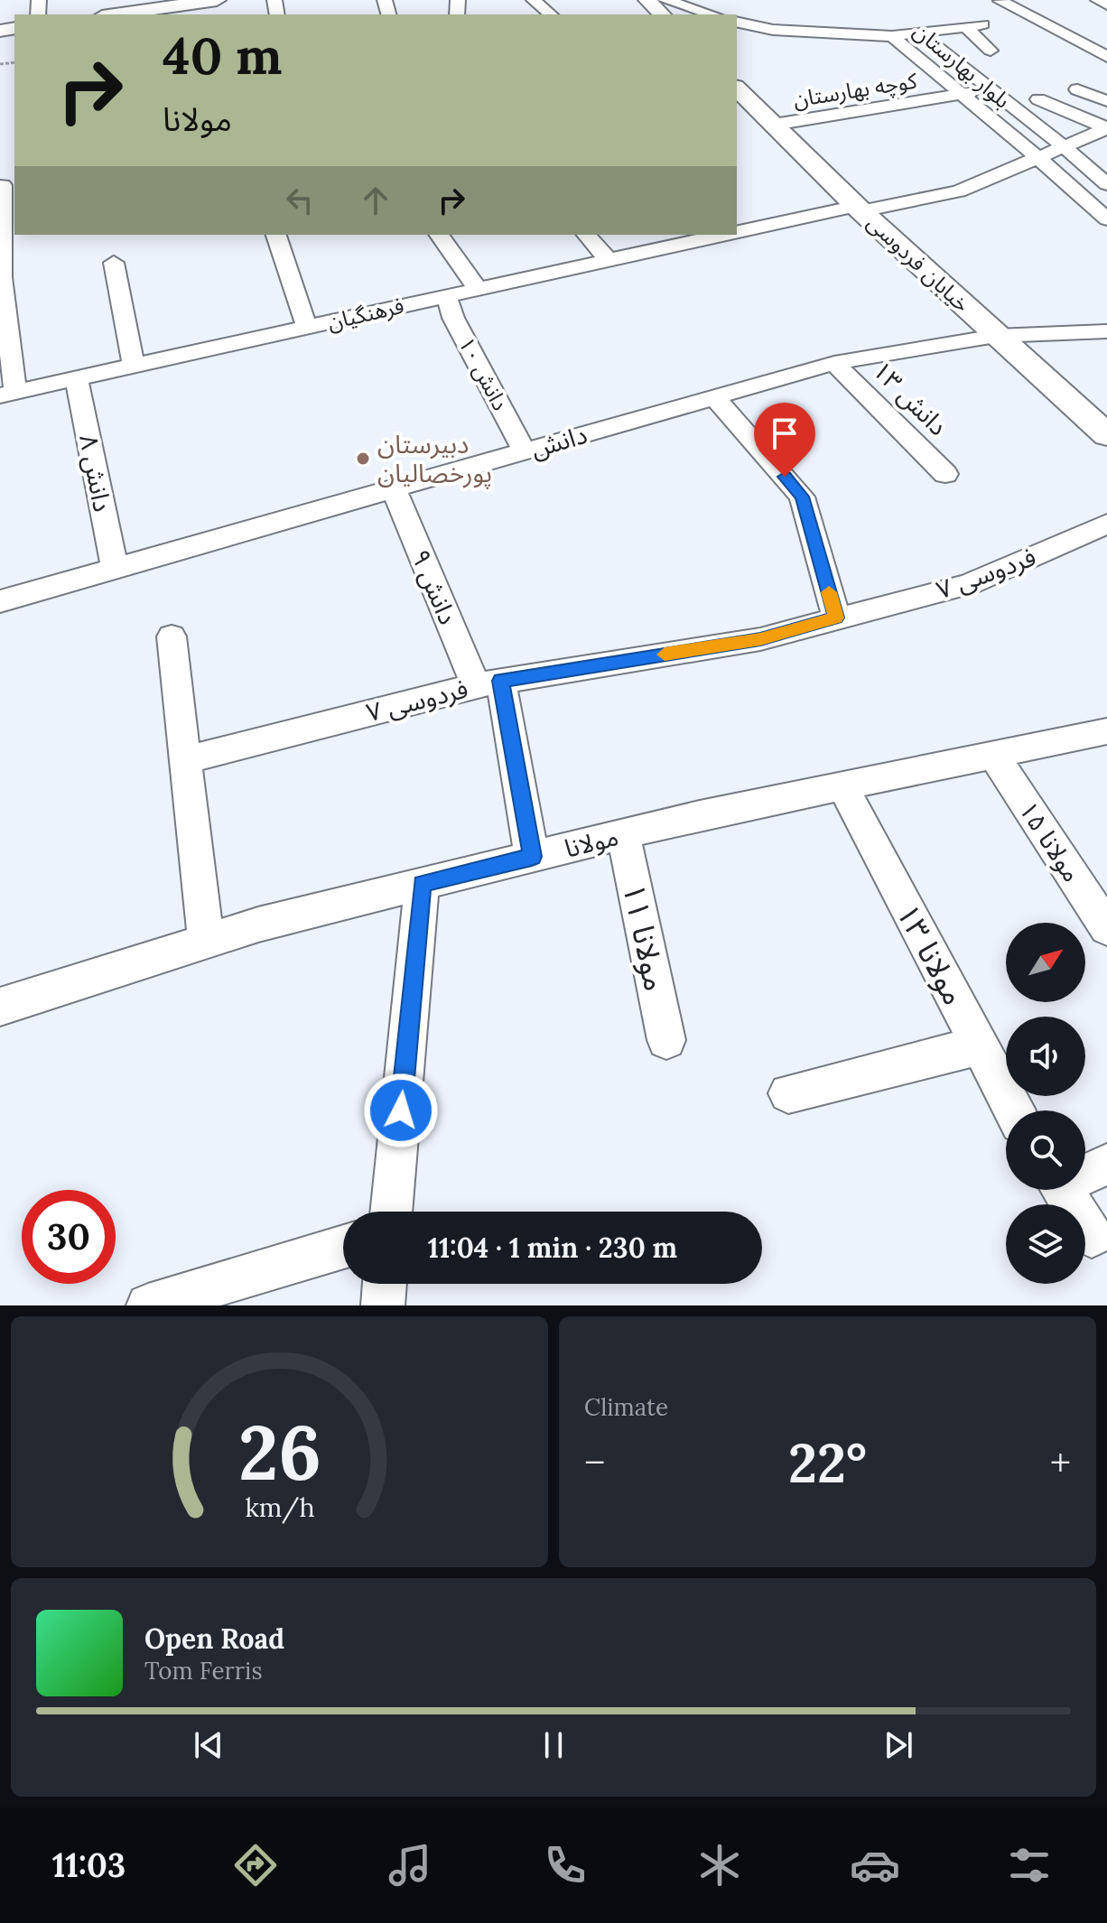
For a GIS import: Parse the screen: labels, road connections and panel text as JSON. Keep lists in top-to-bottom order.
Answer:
{
  "streets": {
    "main road": ["خیابان فردوسی"],
    "street": [
      "بلوار بهارستان",
      "کوچه بهارستان",
      "فرهنگیان",
      "دانش ۱۰",
      "دانش ۱۳",
      "دانش",
      "دانش ۸",
      "فردوسی ۷",
      "دانش ۹",
      "مولانا ۱۵",
      "مولانا",
      "مولانا ۱۱",
      "مولانا ۱۳"
    ]
  },
  "crossings": [
    ["بلوار بهارستان", "کوچه بهارستان"],
    ["بلوار بهارستان", "فرهنگیان"],
    ["کوچه بهارستان", "خیابان فردوسی"],
    ["خیابان فردوسی", "فرهنگیان"],
    ["خیابان فردوسی", "دانش"],
    ["فرهنگیان", "دانش ۱۰"],
    ["فرهنگیان", "دانش ۸"],
    ["دانش ۱۰", "دانش"],
    ["دانش ۱۳", "دانش"],
    ["دانش", "دانش ۸"],
    ["دانش", "دانش ۹"],
    ["فردوسی ۷", "دانش ۹"],
    ["دانش ۹", "مولانا"],
    ["مولانا ۱۵", "مولانا"],
    ["مولانا", "مولانا ۱۱"],
    ["مولانا", "مولانا ۱۳"]
  ],
  "places": ["دبیرستان پورخصالیان"],
  "north": "top right",
  "page": {
    "turn": ["40 m", "مولانا"],
    "limit": "30",
    "trip": "11:04 · 1 min · 230 m",
    "tile": "Climate",
    "heat": ["−", "22°", "+"],
    "song": ["Open Road", "Tom Ferris"],
    "tabs": "11:03",
    "gauge": ["26", "km/h"]
  }
}
